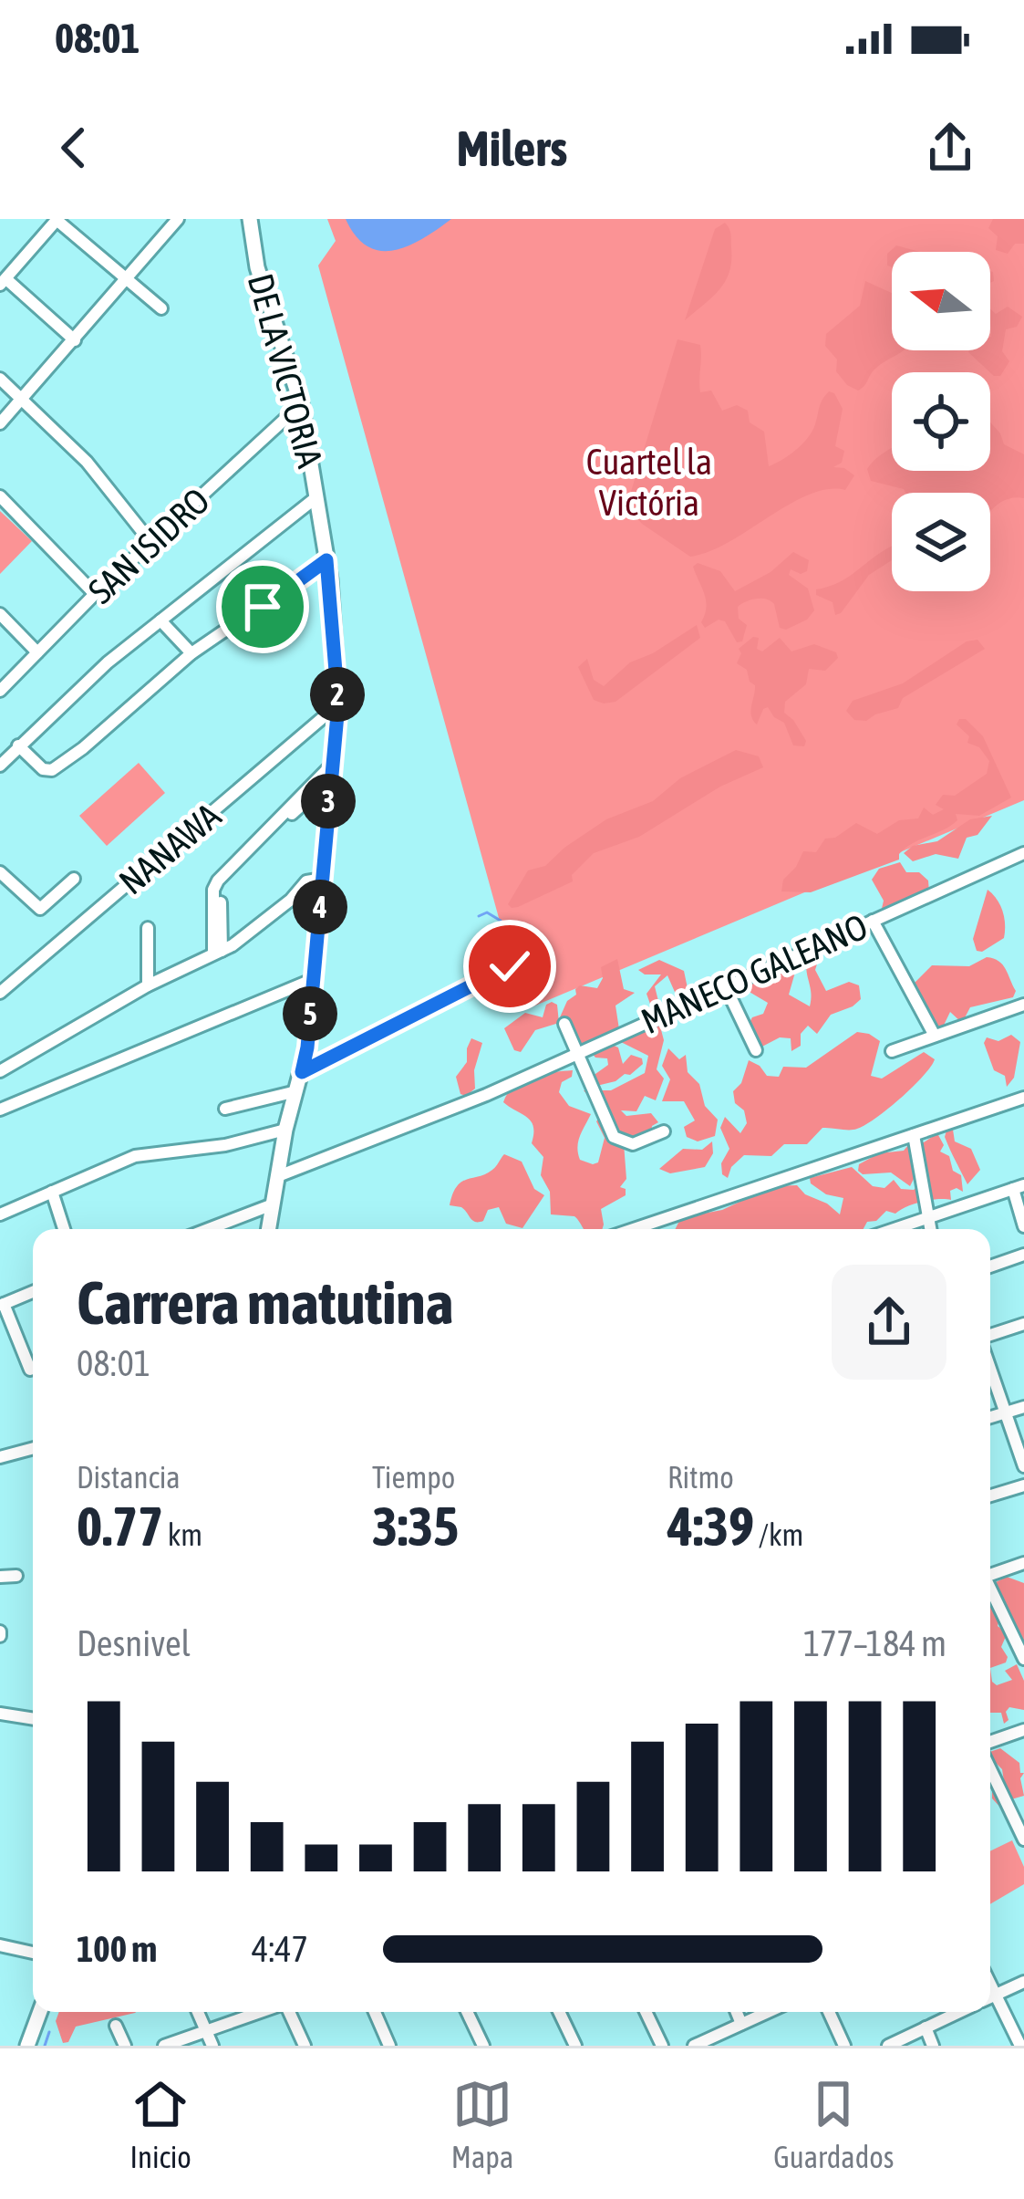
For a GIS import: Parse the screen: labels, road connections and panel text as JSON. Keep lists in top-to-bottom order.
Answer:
{
  "streets": {
    "main road": ["DE LA VICTORIA"],
    "street": ["SAN ISIDRO", "NANAWA", "MANECO GALEANO"]
  },
  "crossings": [
    ["DE LA VICTORIA", "SAN ISIDRO"],
    ["DE LA VICTORIA", "NANAWA"],
    ["DE LA VICTORIA", "MANECO GALEANO"]
  ],
  "parks": ["Cuartel la Victória"],
  "north": "left",
  "page": {
    "status": "08:01",
    "header": "Milers",
    "pins": [
      "2",
      "3",
      "4",
      "5"
    ],
    "heading": ["Carrera matutina", "08:01"],
    "stats": [
      ["Distancia", "0.77 km"],
      ["Tiempo", "3:35"],
      ["Ritmo", "4:39 /km"]
    ],
    "chart": ["Desnivel", "177–184 m"],
    "list": [
      {
        "name": "100 m",
        "note": "4:47"
      }
    ],
    "tabs": ["Inicio", "Mapa", "Guardados"]
  }
}
